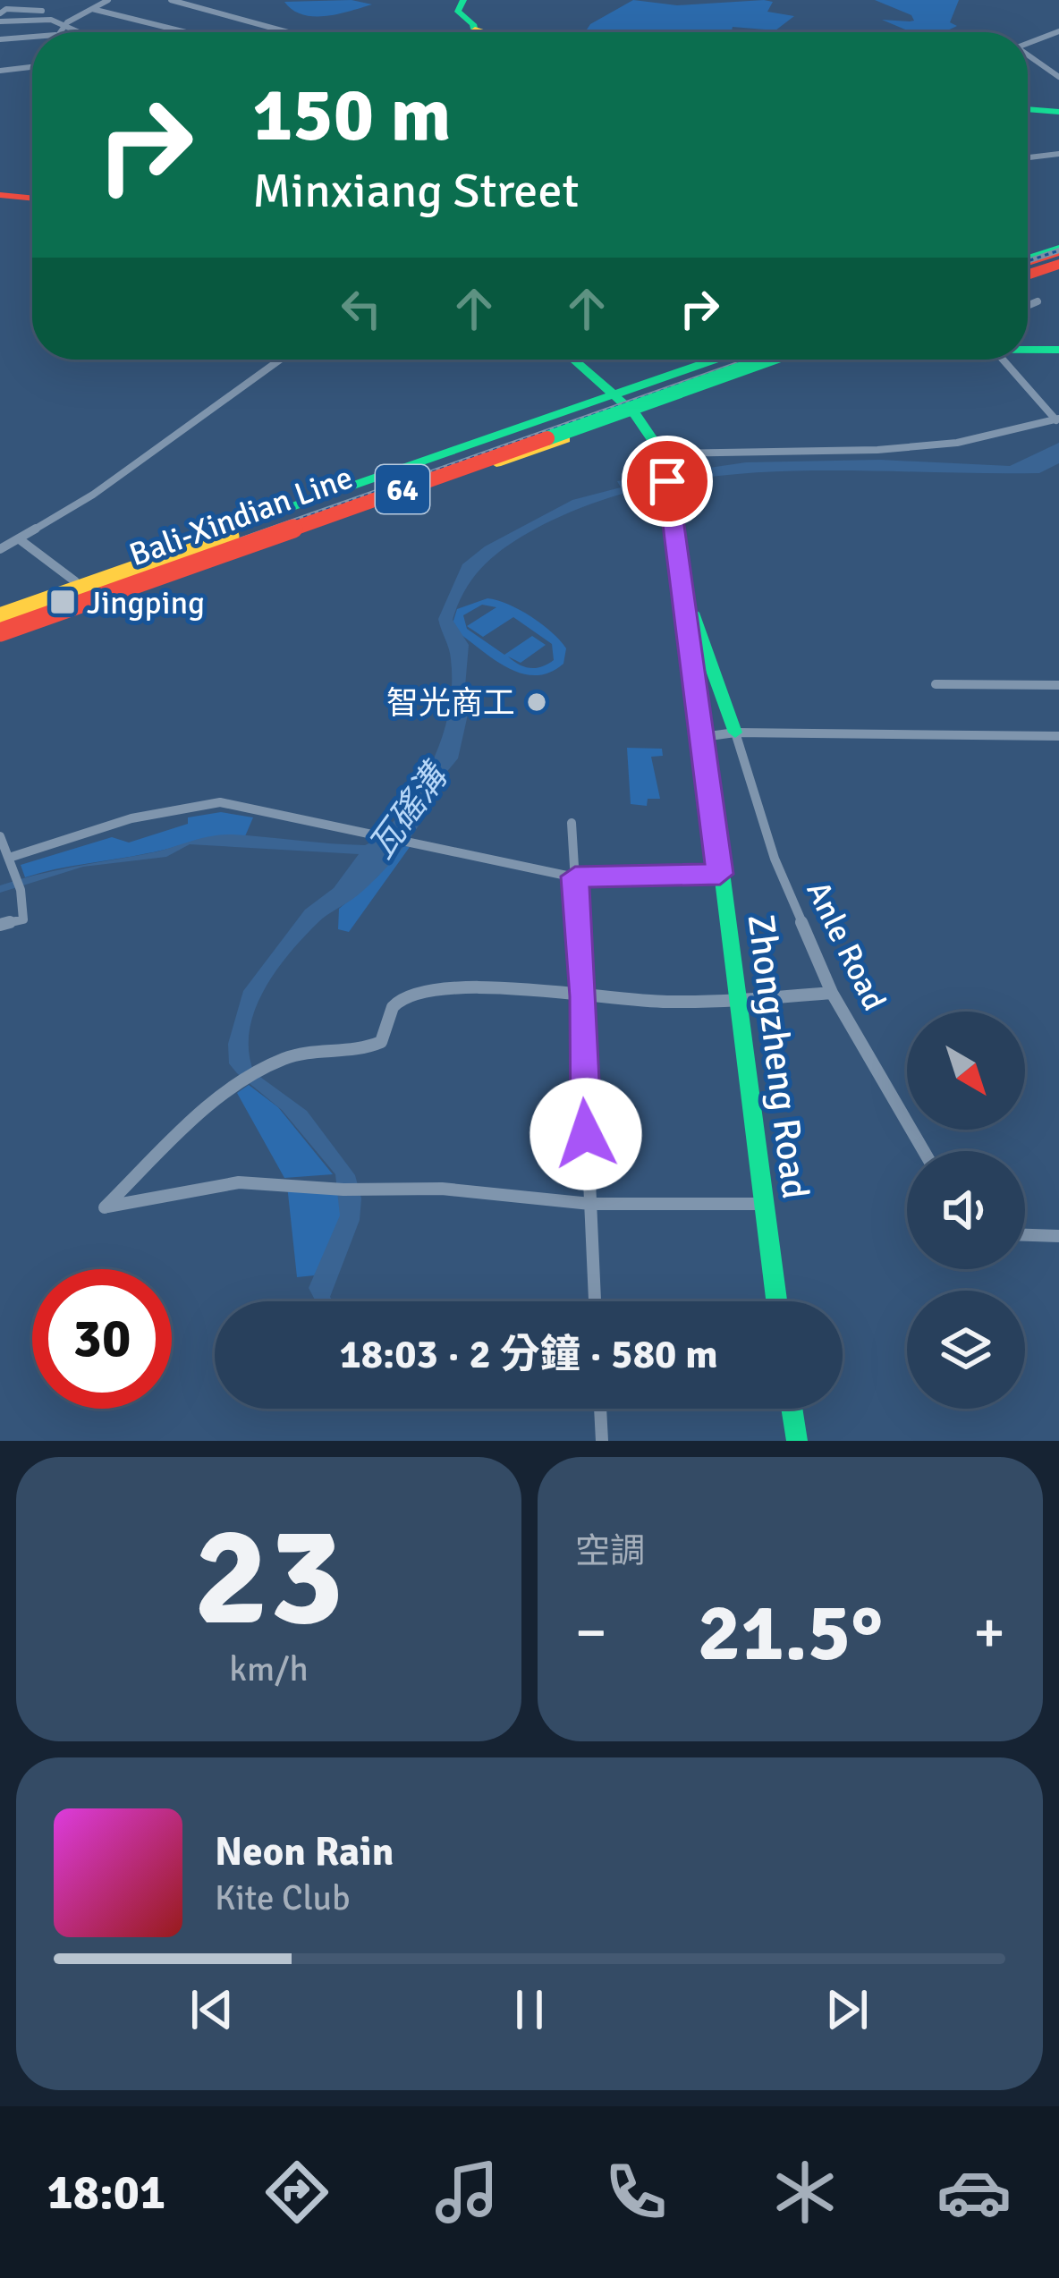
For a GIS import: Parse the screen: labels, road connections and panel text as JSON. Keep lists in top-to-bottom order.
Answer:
{
  "streets": {
    "main road": ["64", "Bali-Xindian Line", "Zhongzheng Road"],
    "street": ["Anle Road"]
  },
  "water": ["瓦磘溝"],
  "places": {
    "transit": ["Jingping"],
    "other": ["智光商工"]
  },
  "north": "bottom right",
  "page": {
    "turn": ["150 m", "Minxiang Street"],
    "limit": "30",
    "trip": "18:03 · 2 分鐘 · 580 m",
    "tile": [
      ["23", "km/h"],
      "空調"
    ],
    "heat": ["−", "21.5°", "+"],
    "song": ["Neon Rain", "Kite Club"],
    "tabs": "18:01"
  }
}
